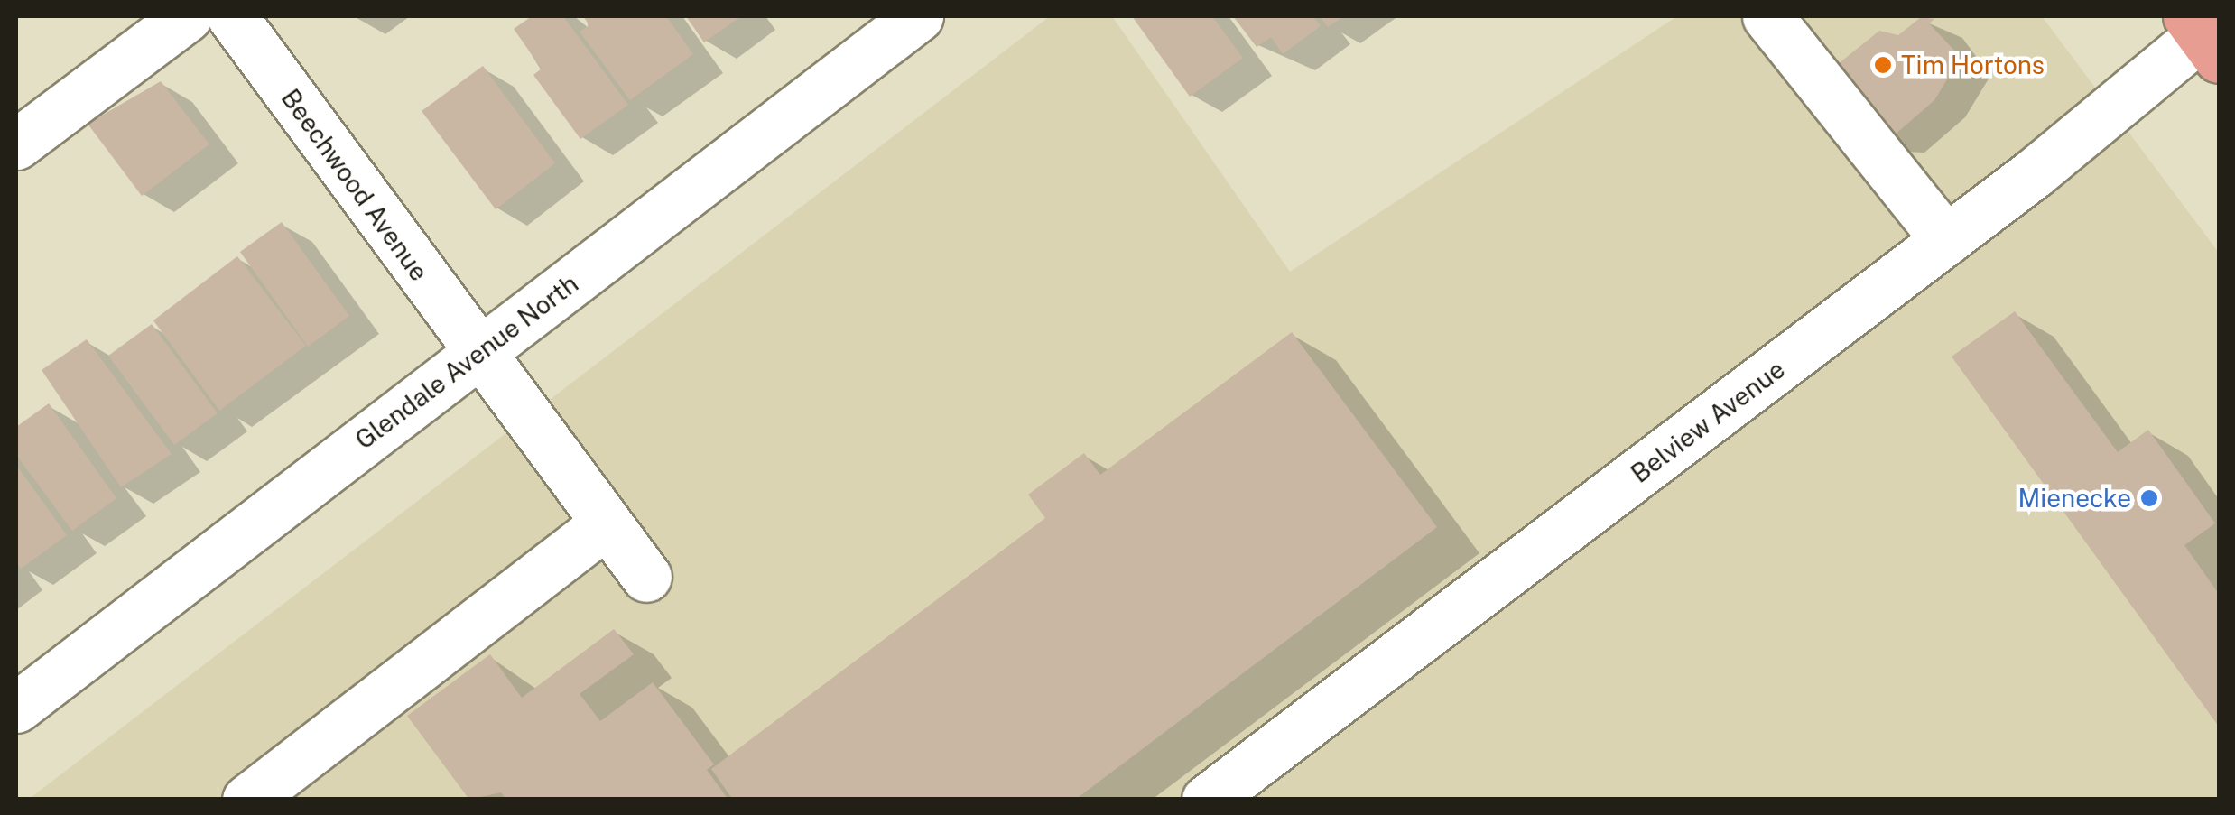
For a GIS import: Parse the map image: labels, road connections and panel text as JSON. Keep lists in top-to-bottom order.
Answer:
{
  "streets": {
    "street": ["Beechwood Avenue", "Glendale Avenue North", "Belview Avenue"]
  },
  "crossings": [
    ["Beechwood Avenue", "Glendale Avenue North"]
  ],
  "places": ["Tim Hortons", "Mienecke"]
}
